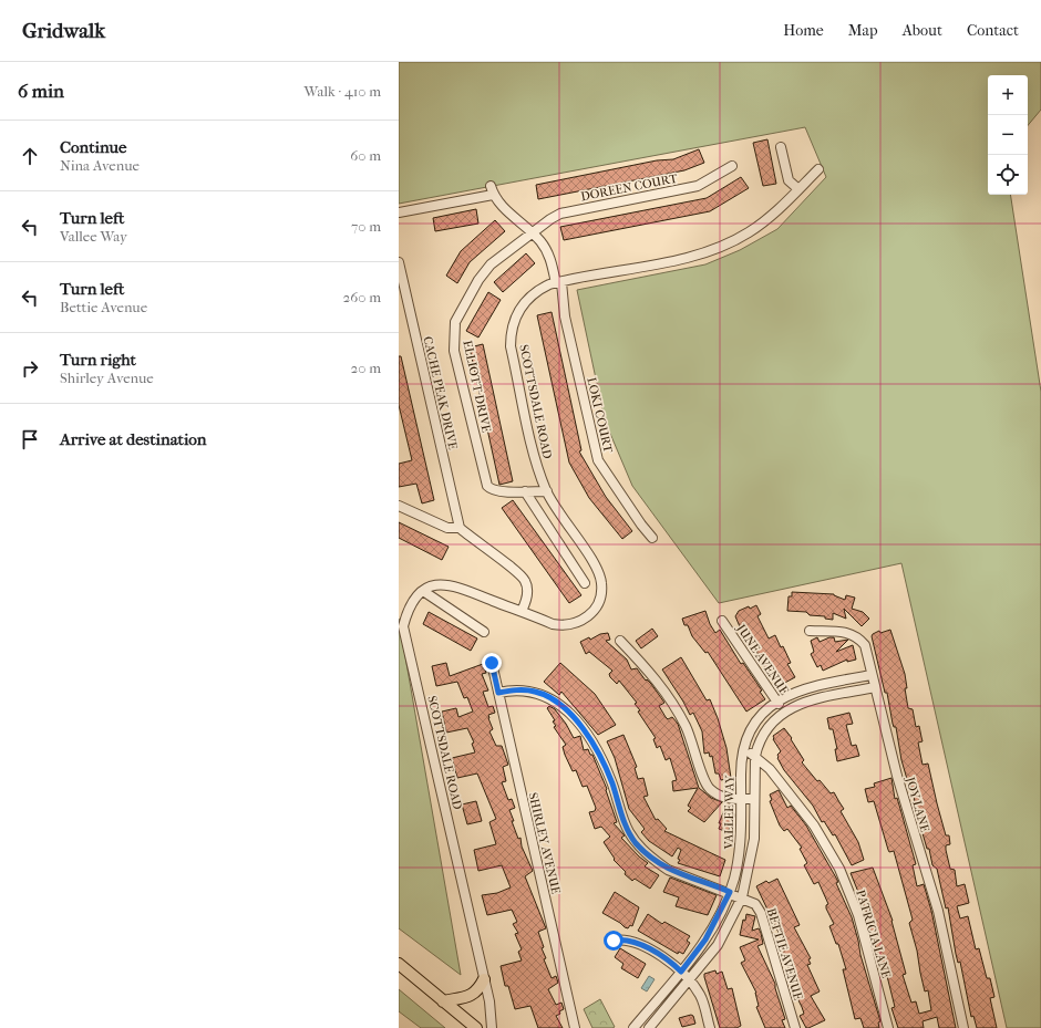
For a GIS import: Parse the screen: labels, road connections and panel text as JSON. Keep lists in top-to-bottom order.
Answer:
{
  "streets": {
    "street": [
      "DOREEN COURT",
      "ELLIOTT DRIVE",
      "CACHE PEAK DRIVE",
      "SCOTTSDALE ROAD",
      "LOKI COURT",
      "JUNE AVENUE",
      "JOY LANE",
      "VALLEE WAY",
      "SHIRLEY AVENUE",
      "PATRICIA LANE",
      "BETTIE AVENUE"
    ]
  },
  "crossings": [
    ["DOREEN COURT", "ELLIOTT DRIVE"],
    ["DOREEN COURT", "LOKI COURT"],
    ["ELLIOTT DRIVE", "SCOTTSDALE ROAD"],
    ["ELLIOTT DRIVE", "LOKI COURT"],
    ["SCOTTSDALE ROAD", "LOKI COURT"],
    ["JUNE AVENUE", "VALLEE WAY"],
    ["JOY LANE", "VALLEE WAY"],
    ["VALLEE WAY", "PATRICIA LANE"],
    ["VALLEE WAY", "BETTIE AVENUE"],
    ["SHIRLEY AVENUE", "BETTIE AVENUE"]
  ],
  "page": {
    "header": "Gridwalk",
    "nav": [
      "Home",
      "Map",
      "About",
      "Contact"
    ],
    "heading": ["6 min", "Walk · 410 m"],
    "map_buttons": ["+", "−"],
    "list": [
      ["Continue", "Nina Avenue", "60 m"],
      ["Turn left", "Vallee Way", "70 m"],
      ["Turn left", "Bettie Avenue", "260 m"],
      ["Turn right", "Shirley Avenue", "20 m"],
      "Arrive at destination"
    ]
  }
}
